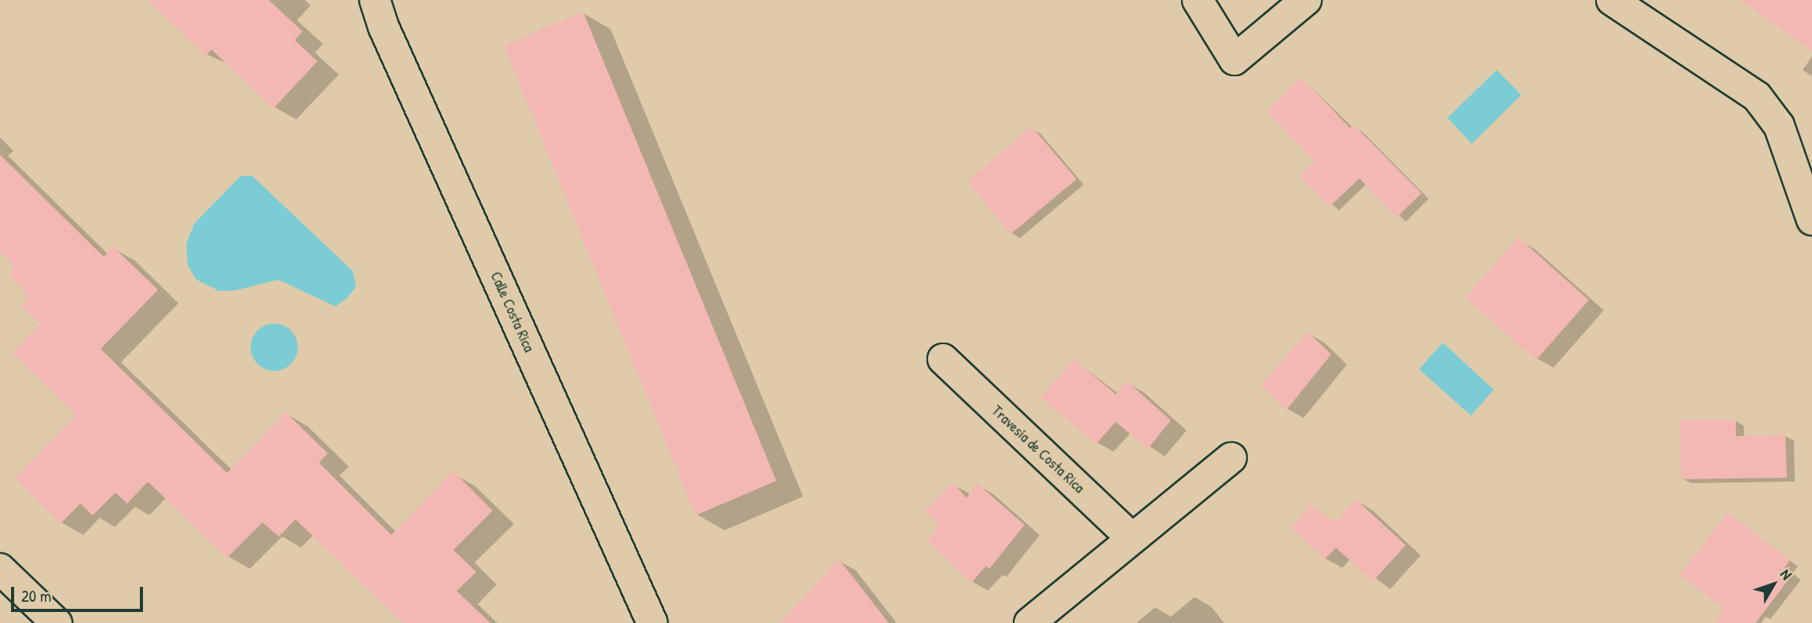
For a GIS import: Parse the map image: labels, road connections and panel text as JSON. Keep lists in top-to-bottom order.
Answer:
{
  "streets": {
    "street": ["Calle Costa Rica", "Travesía de Costa Rica"]
  },
  "scale_bar": "20 m",
  "north": "top right"
}
